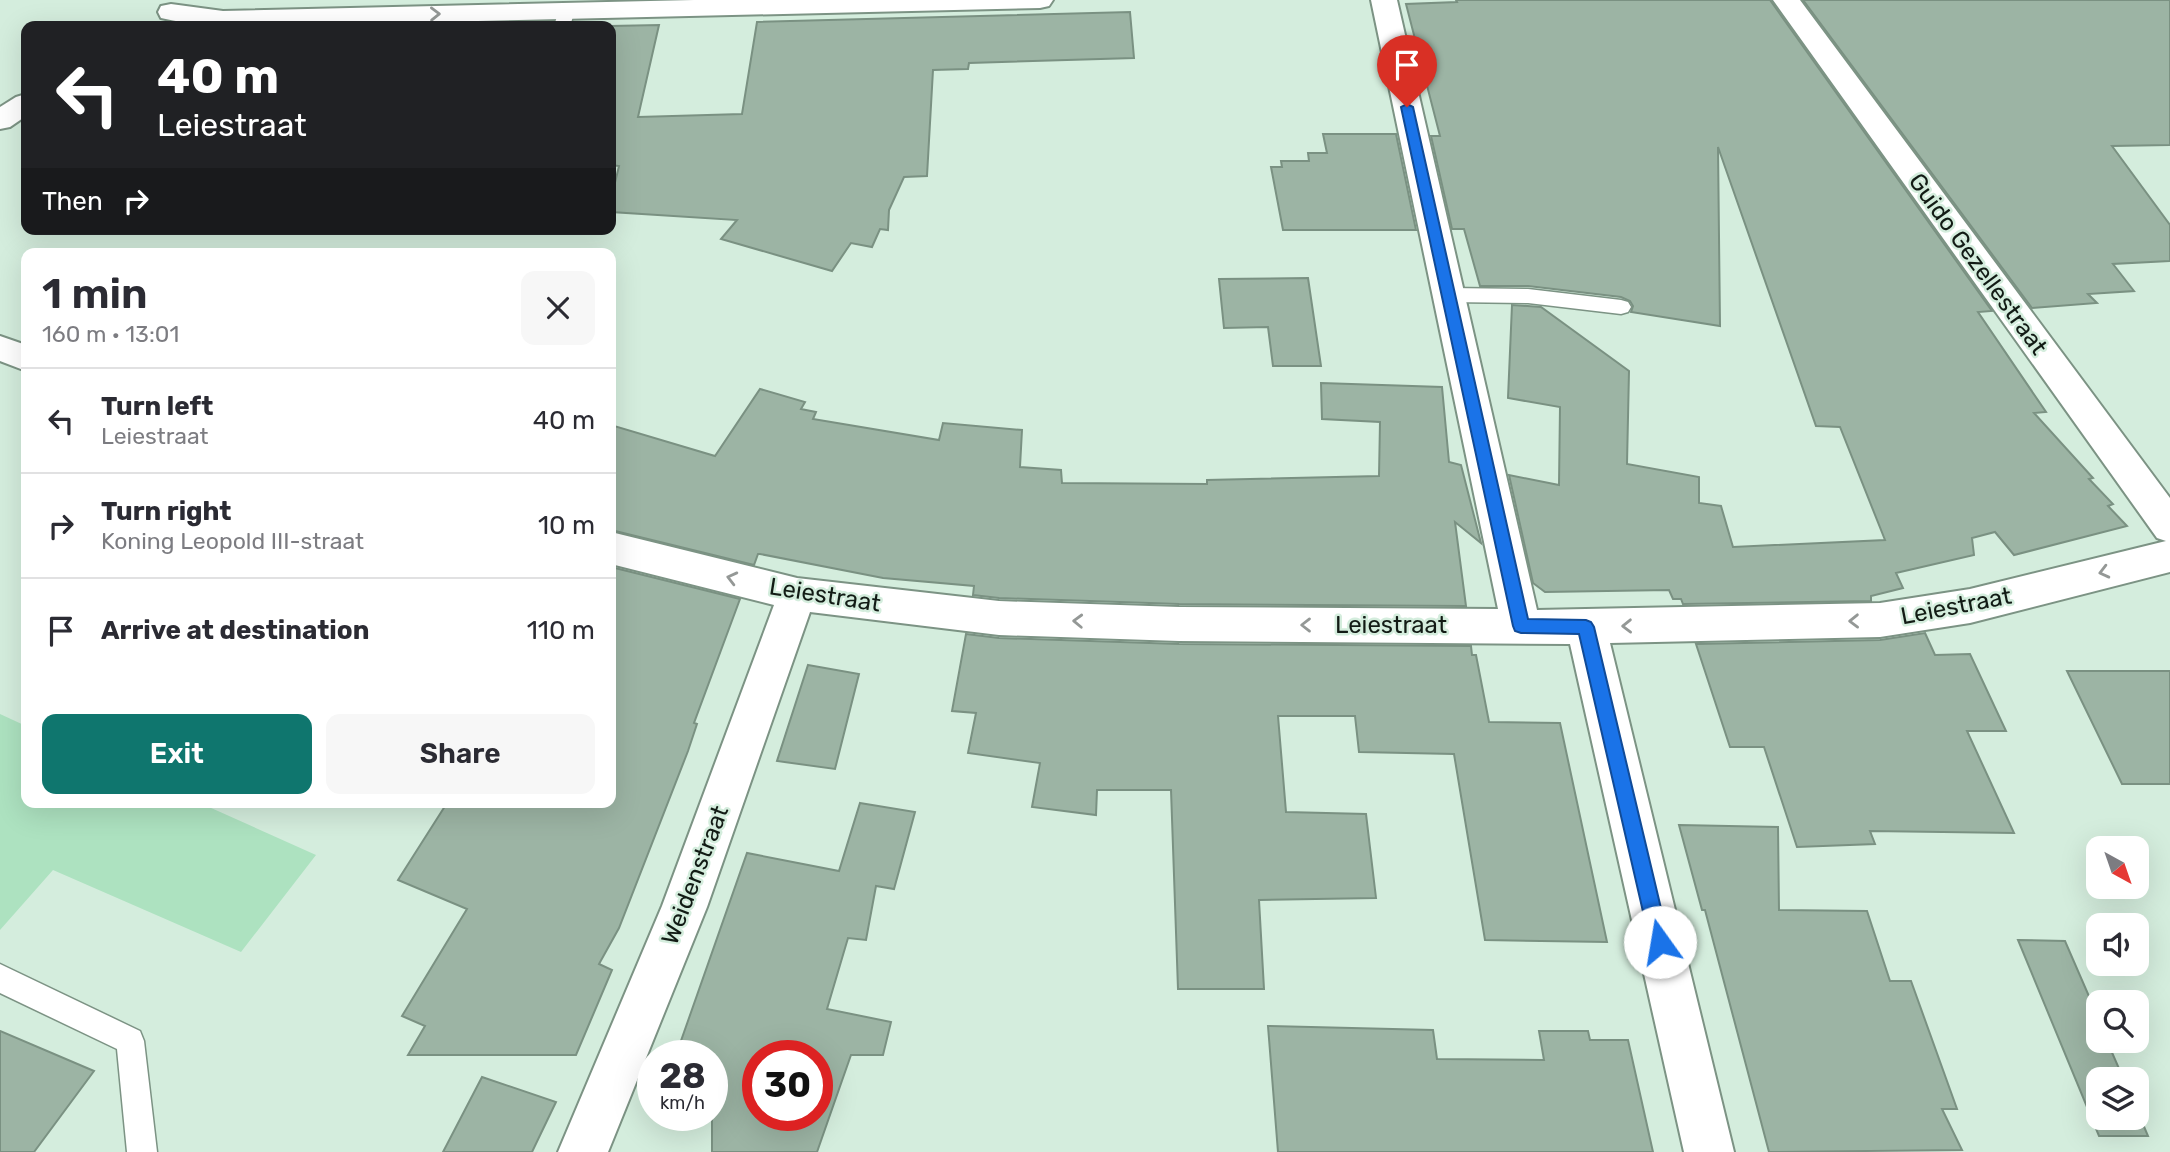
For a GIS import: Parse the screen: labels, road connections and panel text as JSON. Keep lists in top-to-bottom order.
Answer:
{
  "streets": {
    "street": ["Guido Gezellestraat", "Leiestraat", "Weidenstraat"]
  },
  "crossings": [
    ["Leiestraat", "Weidenstraat"]
  ],
  "one_way": ["Leiestraat"],
  "north": "bottom right",
  "page": {
    "turn": ["40 m", "Leiestraat"],
    "then": "Then",
    "heading": ["1 min", "160 m · 13:01"],
    "list": [
      {
        "name": "Turn left",
        "note": "Leiestraat",
        "value": "40 m"
      },
      {
        "name": "Turn right",
        "note": "Koning Leopold III-straat",
        "value": "10 m"
      },
      {
        "name": "Arrive at destination",
        "value": "110 m"
      }
    ],
    "buttons": ["Exit", "Share"],
    "speed": "28 km/h",
    "limit": "30"
  }
}
